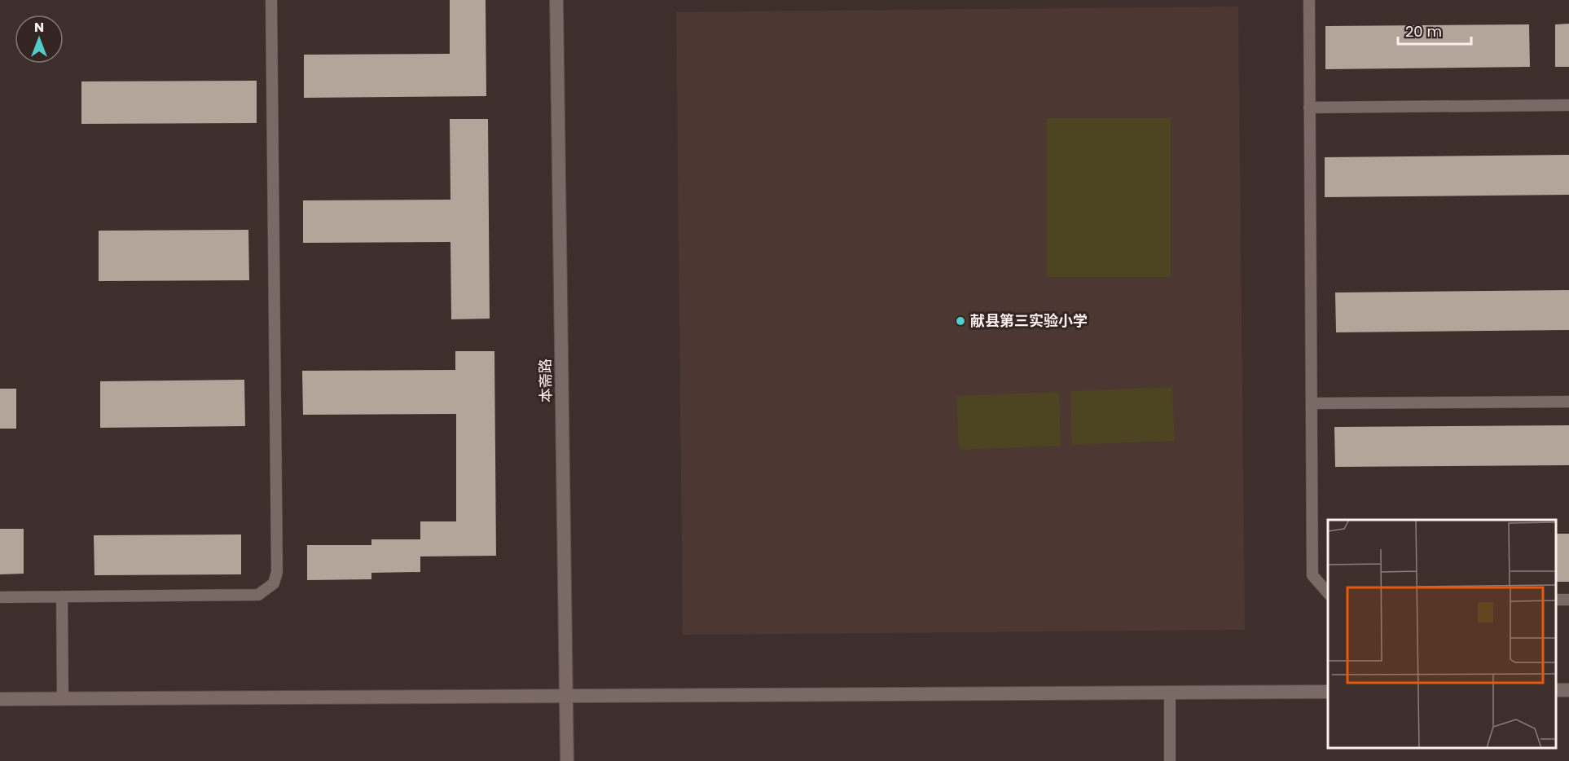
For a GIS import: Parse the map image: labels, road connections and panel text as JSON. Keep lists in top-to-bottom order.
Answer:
{
  "streets": {
    "street": ["本斋路"]
  },
  "places": ["献县第三实验小学"],
  "scale_bar": "20 m",
  "north": "top"
}
